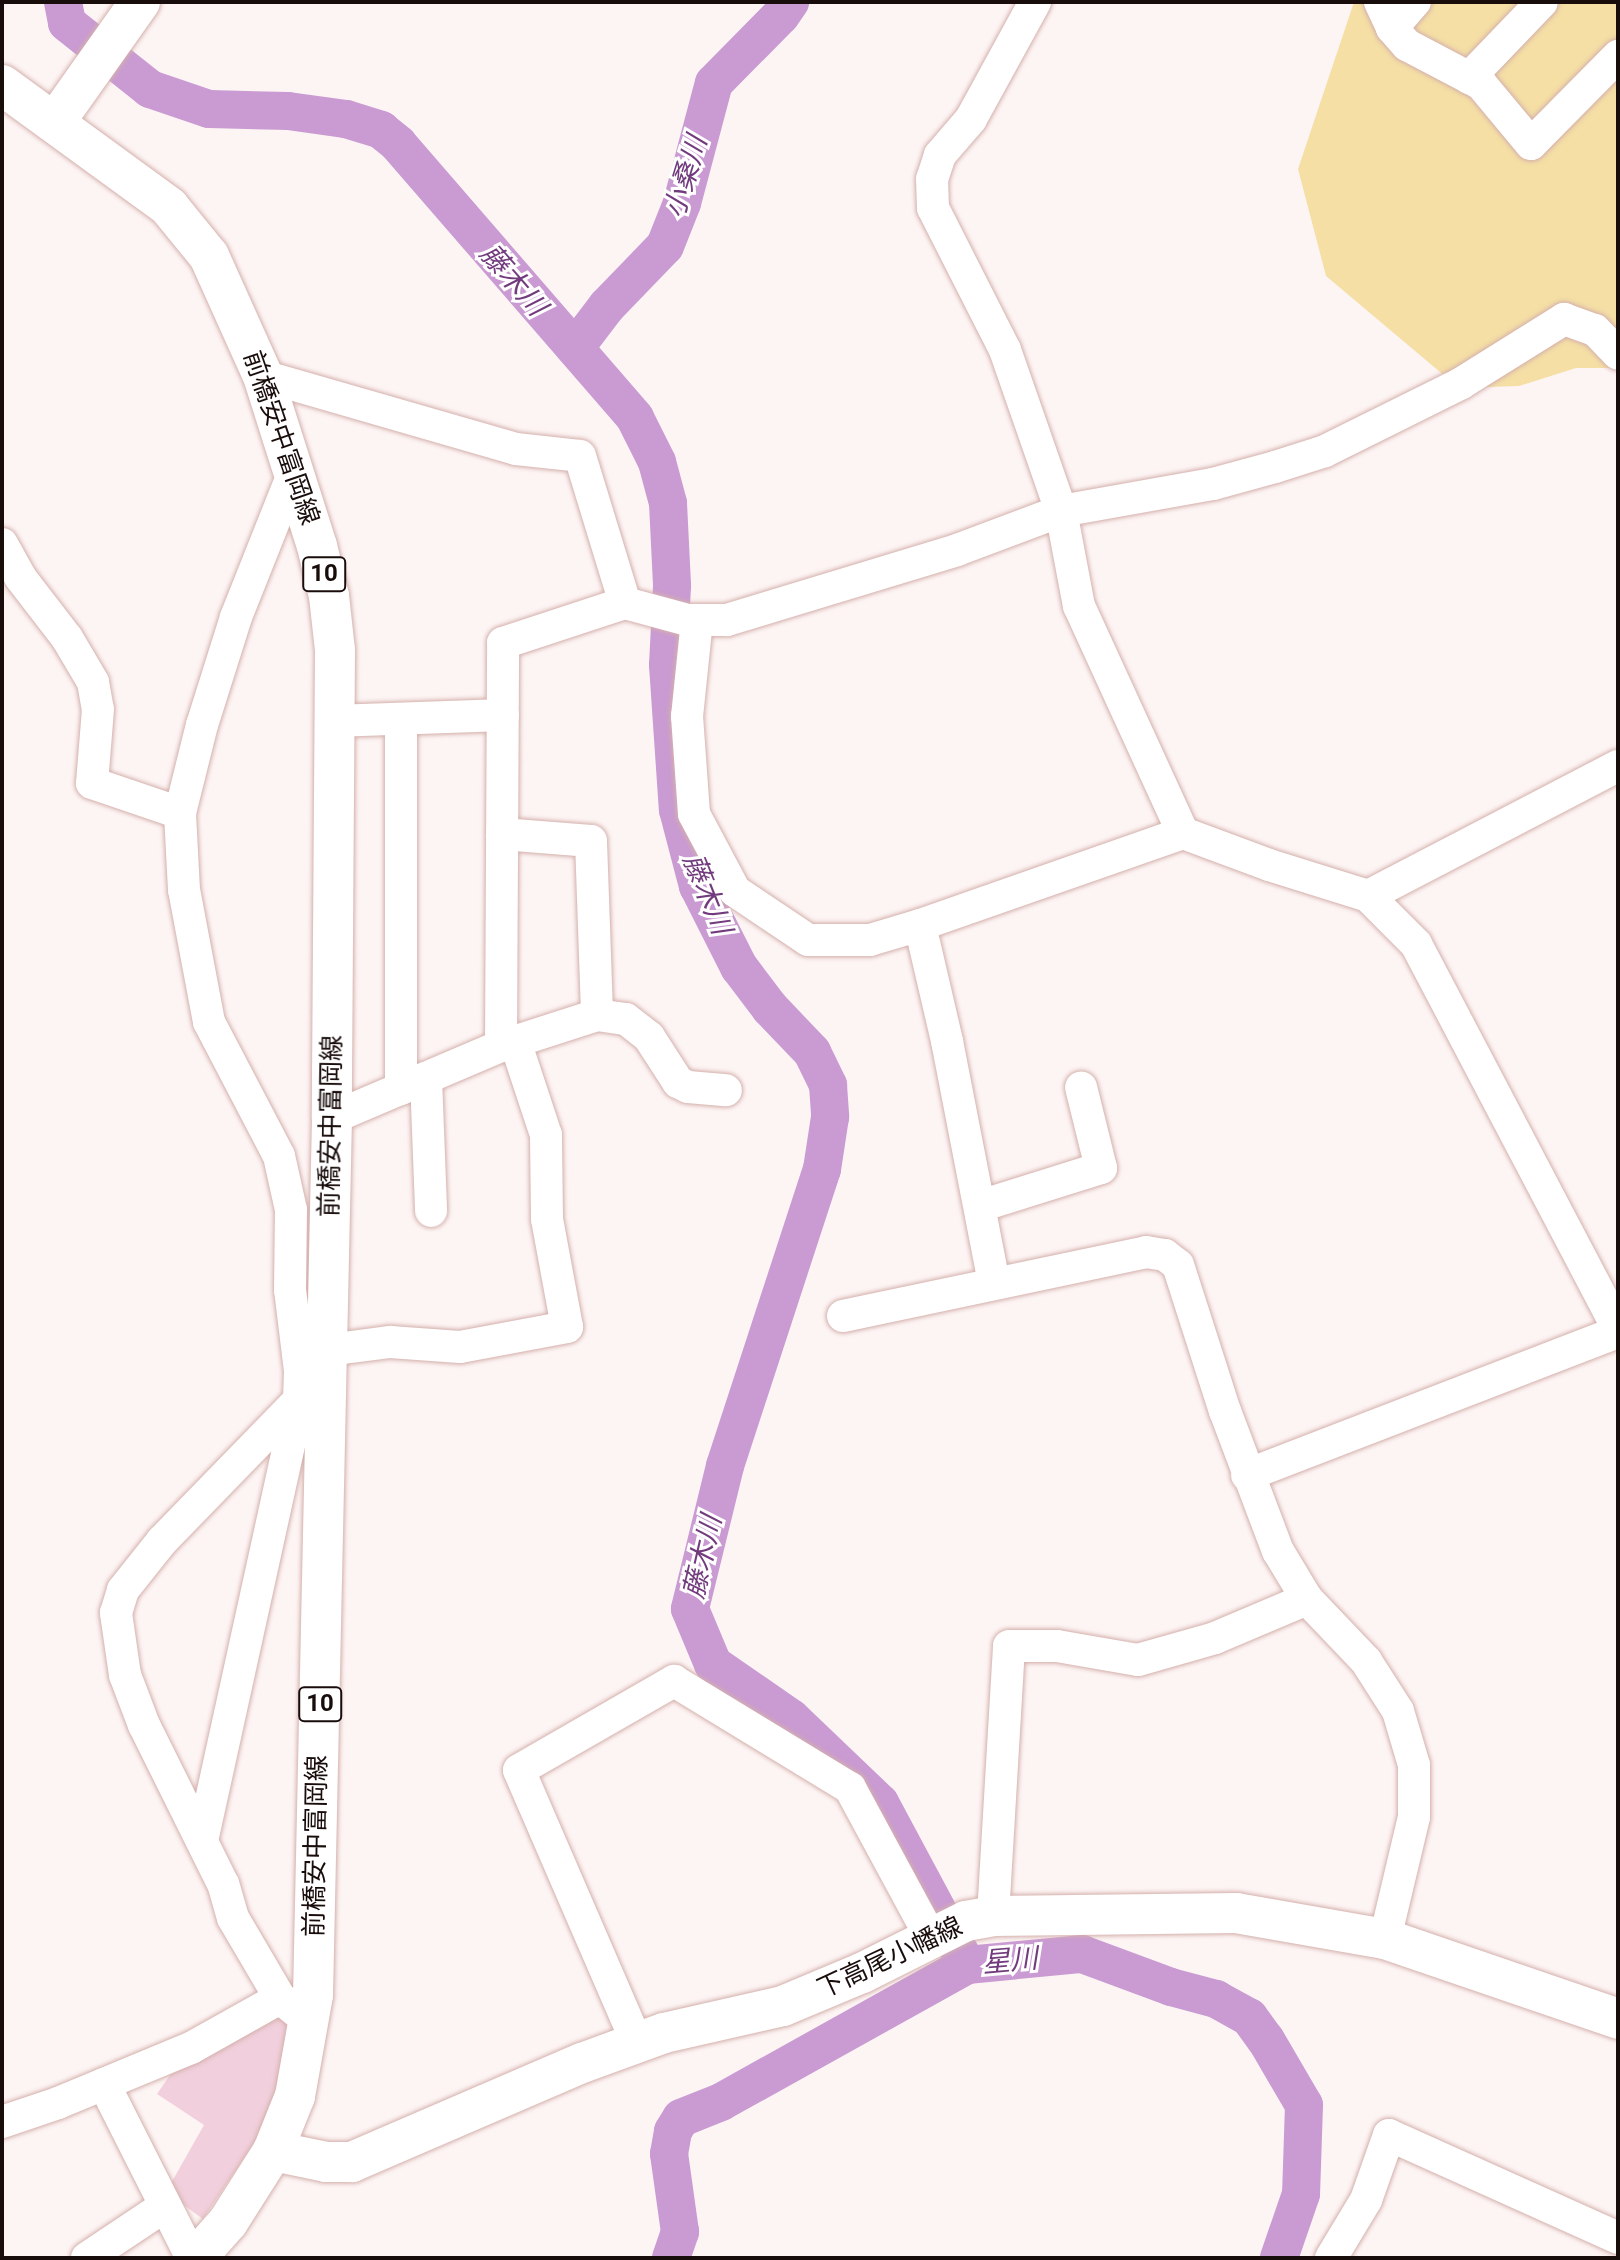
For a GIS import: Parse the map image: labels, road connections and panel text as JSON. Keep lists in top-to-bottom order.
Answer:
{
  "streets": {
    "main road": ["前橋安中富岡線", "10", "下高尾小幡線"]
  },
  "crossings": [
    ["前橋安中富岡線", "下高尾小幡線"]
  ],
  "water": ["小桑川", "藤木川", "星川"]
}
